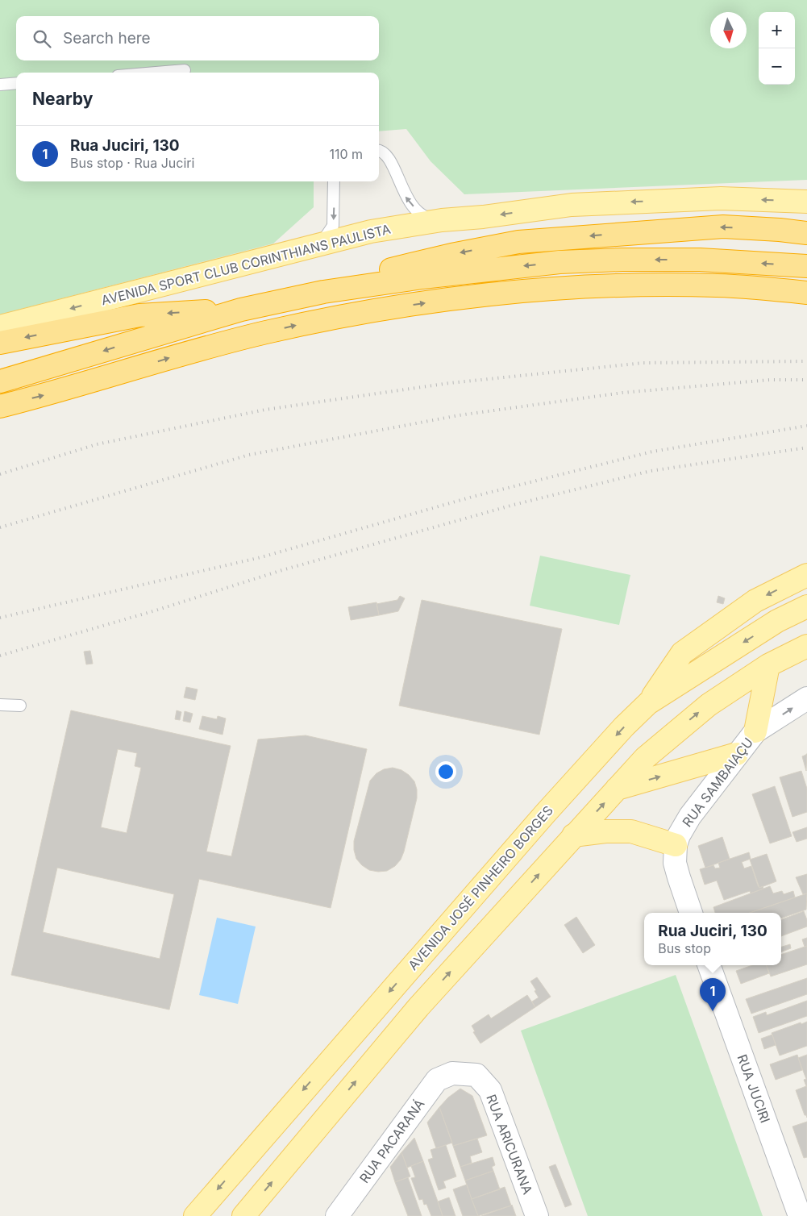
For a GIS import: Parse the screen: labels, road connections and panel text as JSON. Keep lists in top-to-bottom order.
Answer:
{
  "streets": {
    "main road": ["AVENIDA SPORT CLUB CORINTHIANS PAULISTA", "AVENIDA JOSÉ PINHEIRO BORGES"],
    "street": [
      "RUA SAMBAIAÇU",
      "RUA JUCIRI",
      "RUA PACARANÁ",
      "RUA ARICURANA"
    ]
  },
  "crossings": [
    ["RUA PACARANÁ", "RUA ARICURANA"]
  ],
  "one_way": ["AVENIDA SPORT CLUB CORINTHIANS PAULISTA"],
  "north": "bottom",
  "page": {
    "map_buttons": ["+", "−"],
    "search": "Search here",
    "heading": "Nearby",
    "list": [
      {
        "mark": "1",
        "name": "Rua Juciri, 130",
        "note": "Bus stop · Rua Juciri",
        "value": "110 m"
      }
    ],
    "popup": ["Rua Juciri, 130", "Bus stop"],
    "pins": "1"
  }
}
